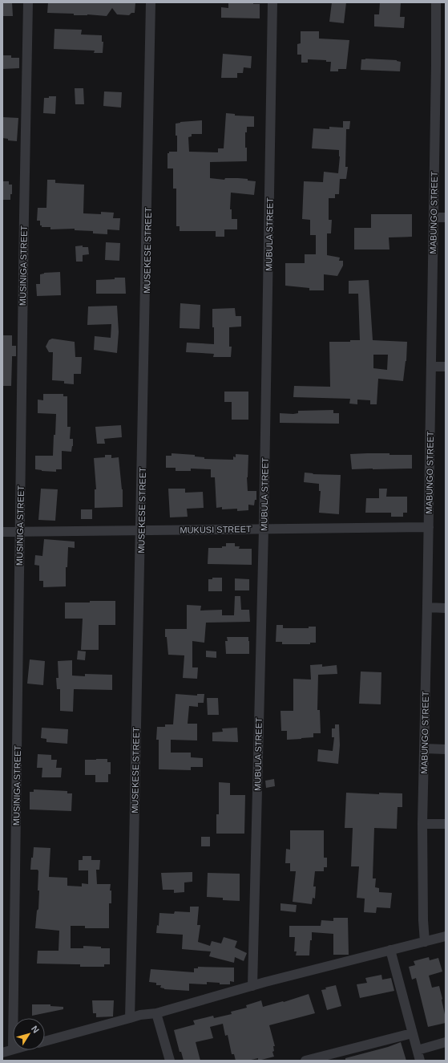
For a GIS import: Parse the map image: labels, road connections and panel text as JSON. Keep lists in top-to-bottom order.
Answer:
{
  "streets": {
    "street": [
      "MABUNGO STREET",
      "MUBULA STREET",
      "MUSEKESE STREET",
      "MUSINIGA STREET",
      "MUKUSI STREET"
    ]
  },
  "crossings": [
    ["MABUNGO STREET", "MUKUSI STREET"],
    ["MUBULA STREET", "MUKUSI STREET"],
    ["MUSEKESE STREET", "MUKUSI STREET"],
    ["MUSINIGA STREET", "MUKUSI STREET"]
  ],
  "north": "top right"
}
